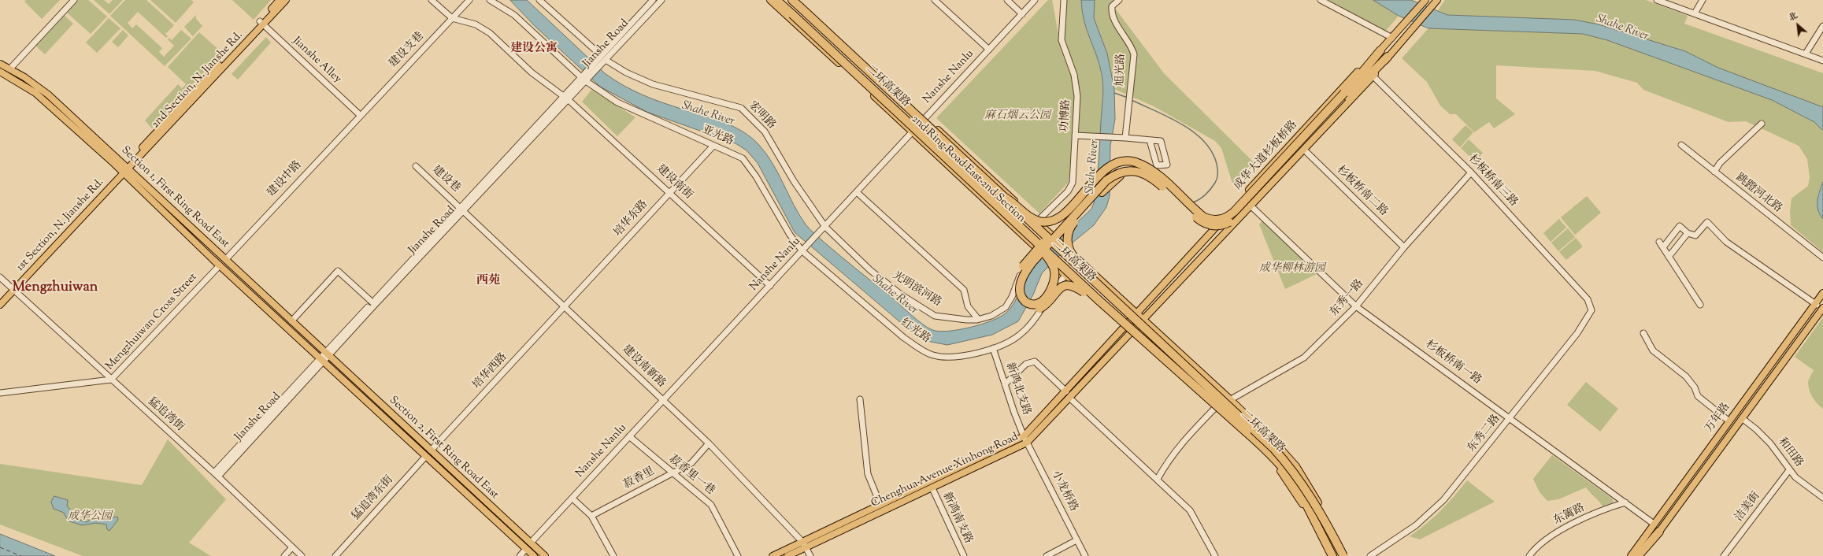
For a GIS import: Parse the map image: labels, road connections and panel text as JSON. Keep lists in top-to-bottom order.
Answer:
{
  "streets": {
    "highway": ["二环高架路"],
    "main road": [
      "2nd Section, N. Jianshe Rd.",
      "成华大道杉板桥路",
      "2nd Ring Road East 2nd Section",
      "Section 1, First Ring Road East",
      "1st Section, N. Jianshe Rd.",
      "万年路",
      "Section 2, First Ring Road East",
      "Chenghua Avenue Xinhong Road"
    ],
    "street": [
      "Jianshe Road",
      "建设支巷",
      "Jianshe Alley",
      "旭光路",
      "Nanshe Nanlu",
      "宏明路",
      "功博路",
      "亚光路",
      "建设中路",
      "建设巷",
      "杉板桥南三路",
      "建设南街",
      "杉板桥南二路",
      "跳蹬河北路",
      "培华东路",
      "光明滨河路",
      "东秀一路",
      "Mengzhuiwan Cross Street",
      "红光路",
      "杉板桥南一路",
      "建设南新路",
      "培华西路",
      "新鸿北支路",
      "猛追湾街",
      "东秀二路",
      "和田路",
      "菽香里一巷",
      "菽香里",
      "小龙桥路",
      "猛追湾东街",
      "洁美街",
      "东篱路",
      "新鸿南支路"
    ]
  },
  "crossings": [
    ["Jianshe Road", "宏明路"],
    ["Jianshe Road", "亚光路"],
    ["Jianshe Road", "建设巷"],
    ["Jianshe Road", "建设南街"],
    ["Jianshe Road", "Section 1, First Ring Road East"],
    ["Jianshe Road", "建设南新路"],
    ["Jianshe Road", "猛追湾街"],
    ["Jianshe Road", "Section 2, First Ring Road East"],
    ["建设支巷", "Jianshe Alley"],
    ["建设支巷", "建设中路"],
    ["建设支巷", "建设南街"],
    ["Jianshe Alley", "2nd Section, N. Jianshe Rd."],
    ["Jianshe Alley", "建设中路"],
    ["Nanshe Nanlu", "宏明路"],
    ["Nanshe Nanlu", "亚光路"],
    ["Nanshe Nanlu", "2nd Ring Road East 2nd Section"],
    ["Nanshe Nanlu", "建设南街"],
    ["Nanshe Nanlu", "光明滨河路"],
    ["Nanshe Nanlu", "红光路"],
    ["Nanshe Nanlu", "建设南新路"],
    ["Nanshe Nanlu", "Section 2, First Ring Road East"],
    ["Nanshe Nanlu", "菽香里一巷"],
    ["2nd Section, N. Jianshe Rd.", "Section 1, First Ring Road East"],
    ["2nd Section, N. Jianshe Rd.", "1st Section, N. Jianshe Rd."],
    ["宏明路", "光明滨河路"],
    ["功博路", "2nd Ring Road East 2nd Section"],
    ["亚光路", "培华东路"],
    ["亚光路", "红光路"],
    ["成华大道杉板桥路", "2nd Ring Road East 2nd Section"],
    ["成华大道杉板桥路", "杉板桥南三路"],
    ["成华大道杉板桥路", "杉板桥南二路"],
    ["成华大道杉板桥路", "杉板桥南一路"],
    ["成华大道杉板桥路", "Chenghua Avenue Xinhong Road"],
    ["2nd Ring Road East 2nd Section", "光明滨河路"],
    ["2nd Ring Road East 2nd Section", "东秀一路"],
    ["2nd Ring Road East 2nd Section", "红光路"],
    ["2nd Ring Road East 2nd Section", "Chenghua Avenue Xinhong Road"],
    ["建设中路", "Section 1, First Ring Road East"],
    ["建设巷", "建设南新路"],
    ["杉板桥南三路", "东秀一路"],
    ["杉板桥南三路", "东秀二路"],
    ["建设南街", "培华东路"],
    ["杉板桥南二路", "东秀一路"],
    ["Section 1, First Ring Road East", "1st Section, N. Jianshe Rd."],
    ["Section 1, First Ring Road East", "Mengzhuiwan Cross Street"],
    ["Section 1, First Ring Road East", "Section 2, First Ring Road East"],
    ["培华东路", "建设南新路"],
    ["培华东路", "培华西路"],
    ["1st Section, N. Jianshe Rd.", "猛追湾街"],
    ["东秀一路", "杉板桥南一路"],
    ["Mengzhuiwan Cross Street", "猛追湾街"],
    ["红光路", "新鸿北支路"],
    ["杉板桥南一路", "万年路"],
    ["杉板桥南一路", "东秀二路"],
    ["杉板桥南一路", "东篱路"],
    ["建设南新路", "培华西路"],
    ["建设南新路", "Chenghua Avenue Xinhong Road"],
    ["建设南新路", "菽香里"],
    ["培华西路", "Section 2, First Ring Road East"],
    ["新鸿北支路", "Chenghua Avenue Xinhong Road"],
    ["新鸿北支路", "小龙桥路"],
    ["万年路", "和田路"],
    ["Section 2, First Ring Road East", "猛追湾东街"],
    ["和田路", "洁美街"],
    ["Chenghua Avenue Xinhong Road", "小龙桥路"],
    ["Chenghua Avenue Xinhong Road", "新鸿南支路"],
    ["菽香里一巷", "菽香里"]
  ],
  "districts": ["建设公寓", "西苑", "Mengzhuiwan"],
  "water": ["Shahe River"],
  "parks": ["麻石烟云公园", "成华柳林游园", "成华公园"],
  "north": "top left"
}
